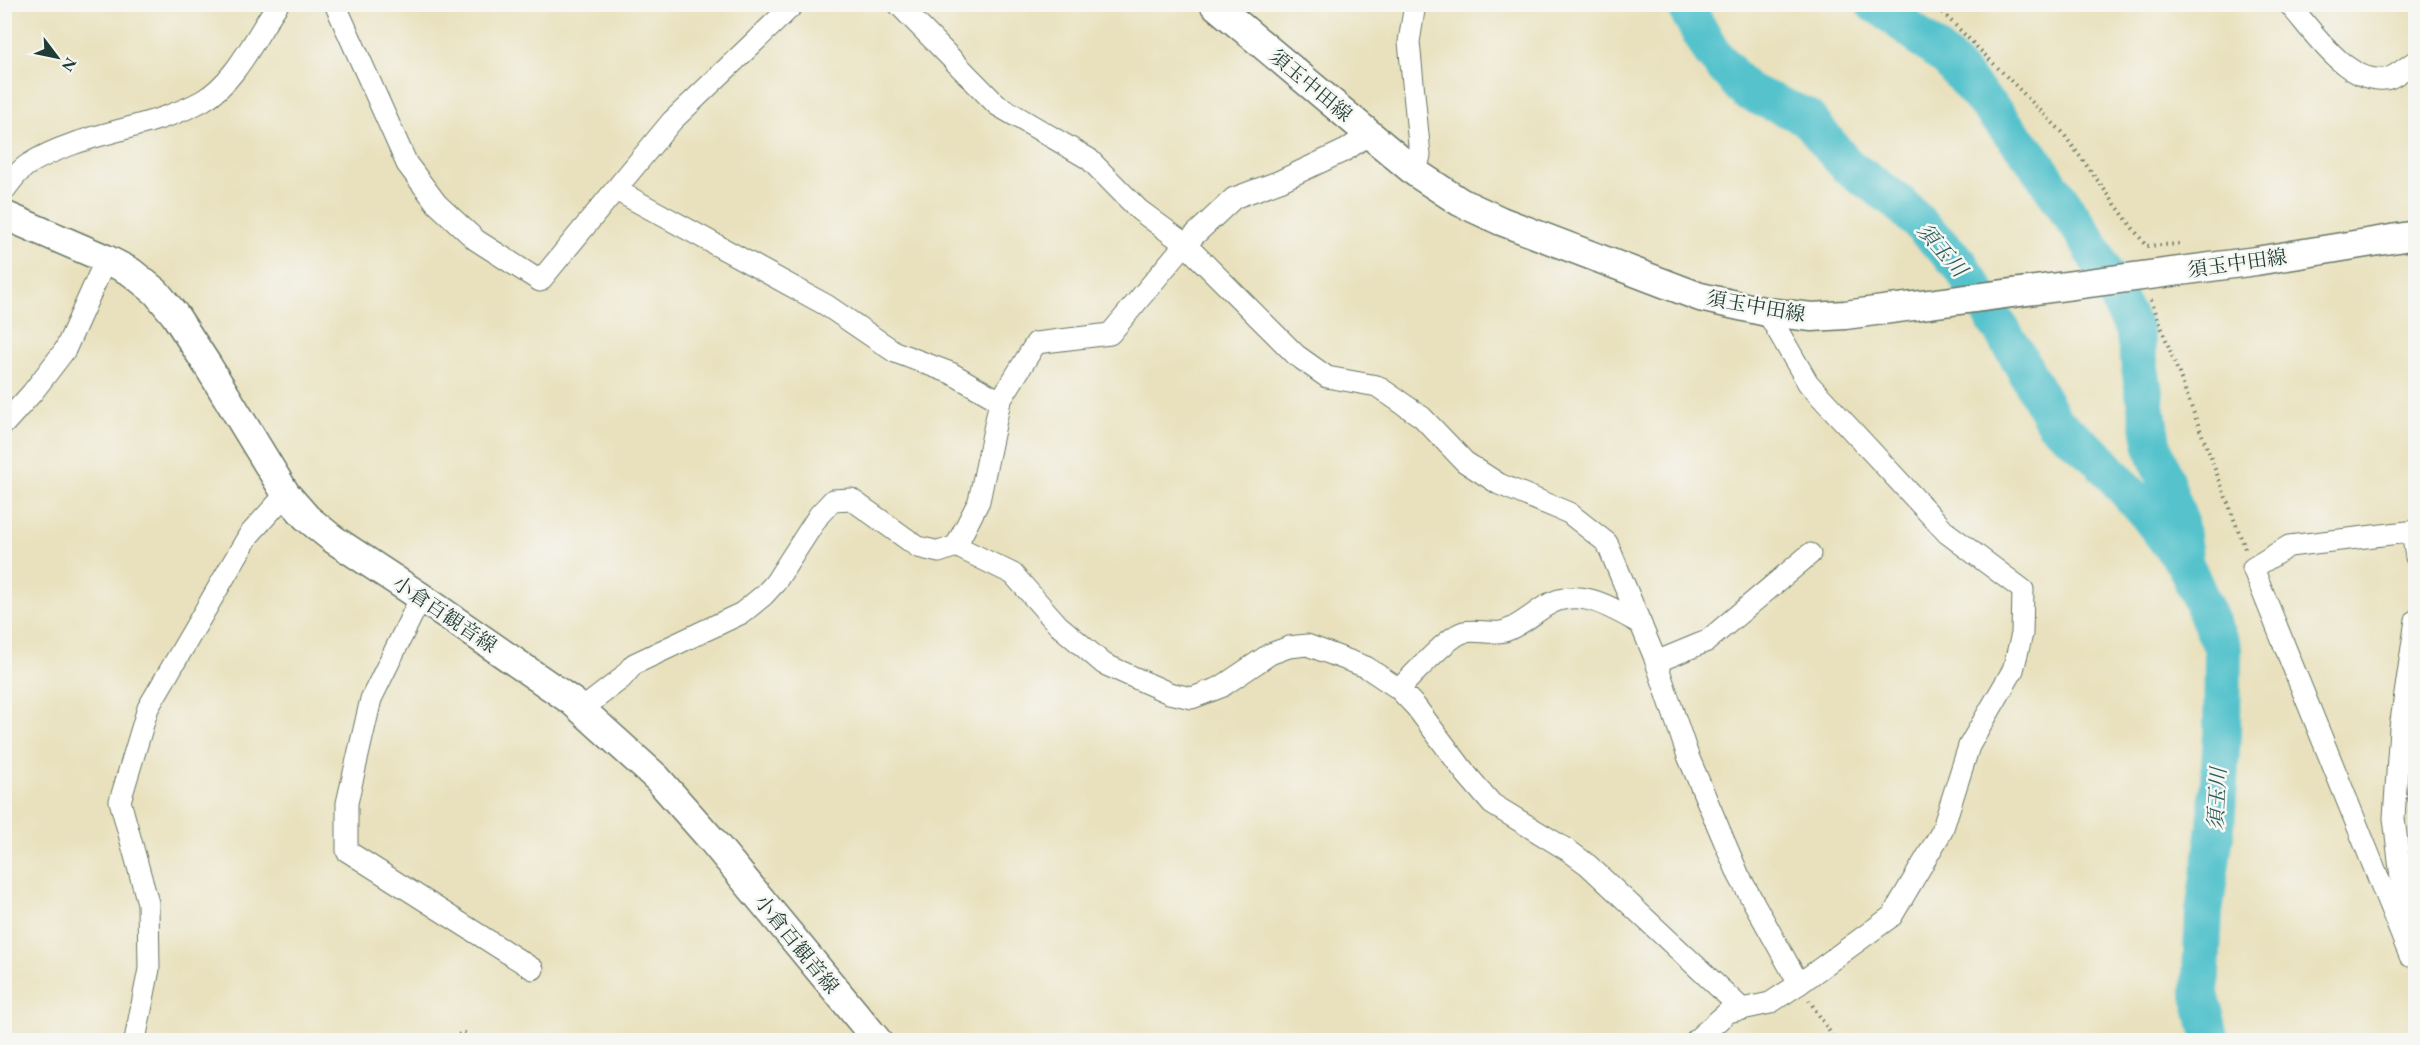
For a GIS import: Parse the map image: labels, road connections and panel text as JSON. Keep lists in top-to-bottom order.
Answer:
{
  "streets": {
    "main road": ["須玉中田線", "小倉百観音線"]
  },
  "water": ["須玉川"],
  "north": "bottom right"
}
